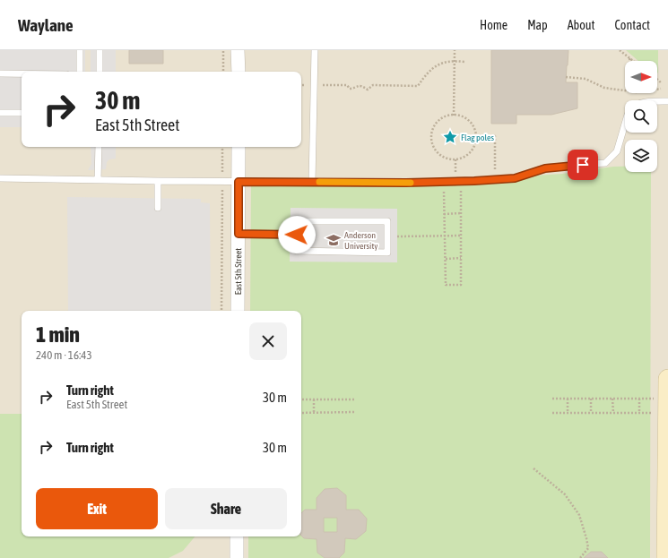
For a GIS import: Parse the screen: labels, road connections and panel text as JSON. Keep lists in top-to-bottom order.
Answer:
{
  "streets": {
    "street": ["East 5th Street"]
  },
  "places": {
    "place": ["Flag poles"],
    "school or university": ["Anderson University"]
  },
  "north": "right",
  "page": {
    "header": "Waylane",
    "nav": [
      "Home",
      "Map",
      "About",
      "Contact"
    ],
    "turn": ["30 m", "East 5th Street"],
    "heading": ["1 min", "240 m · 16:43"],
    "list": [
      {
        "name": "Turn right",
        "note": "East 5th Street",
        "value": "30 m"
      },
      {
        "name": "Turn right",
        "value": "30 m"
      }
    ],
    "buttons": ["Exit", "Share"]
  }
}
